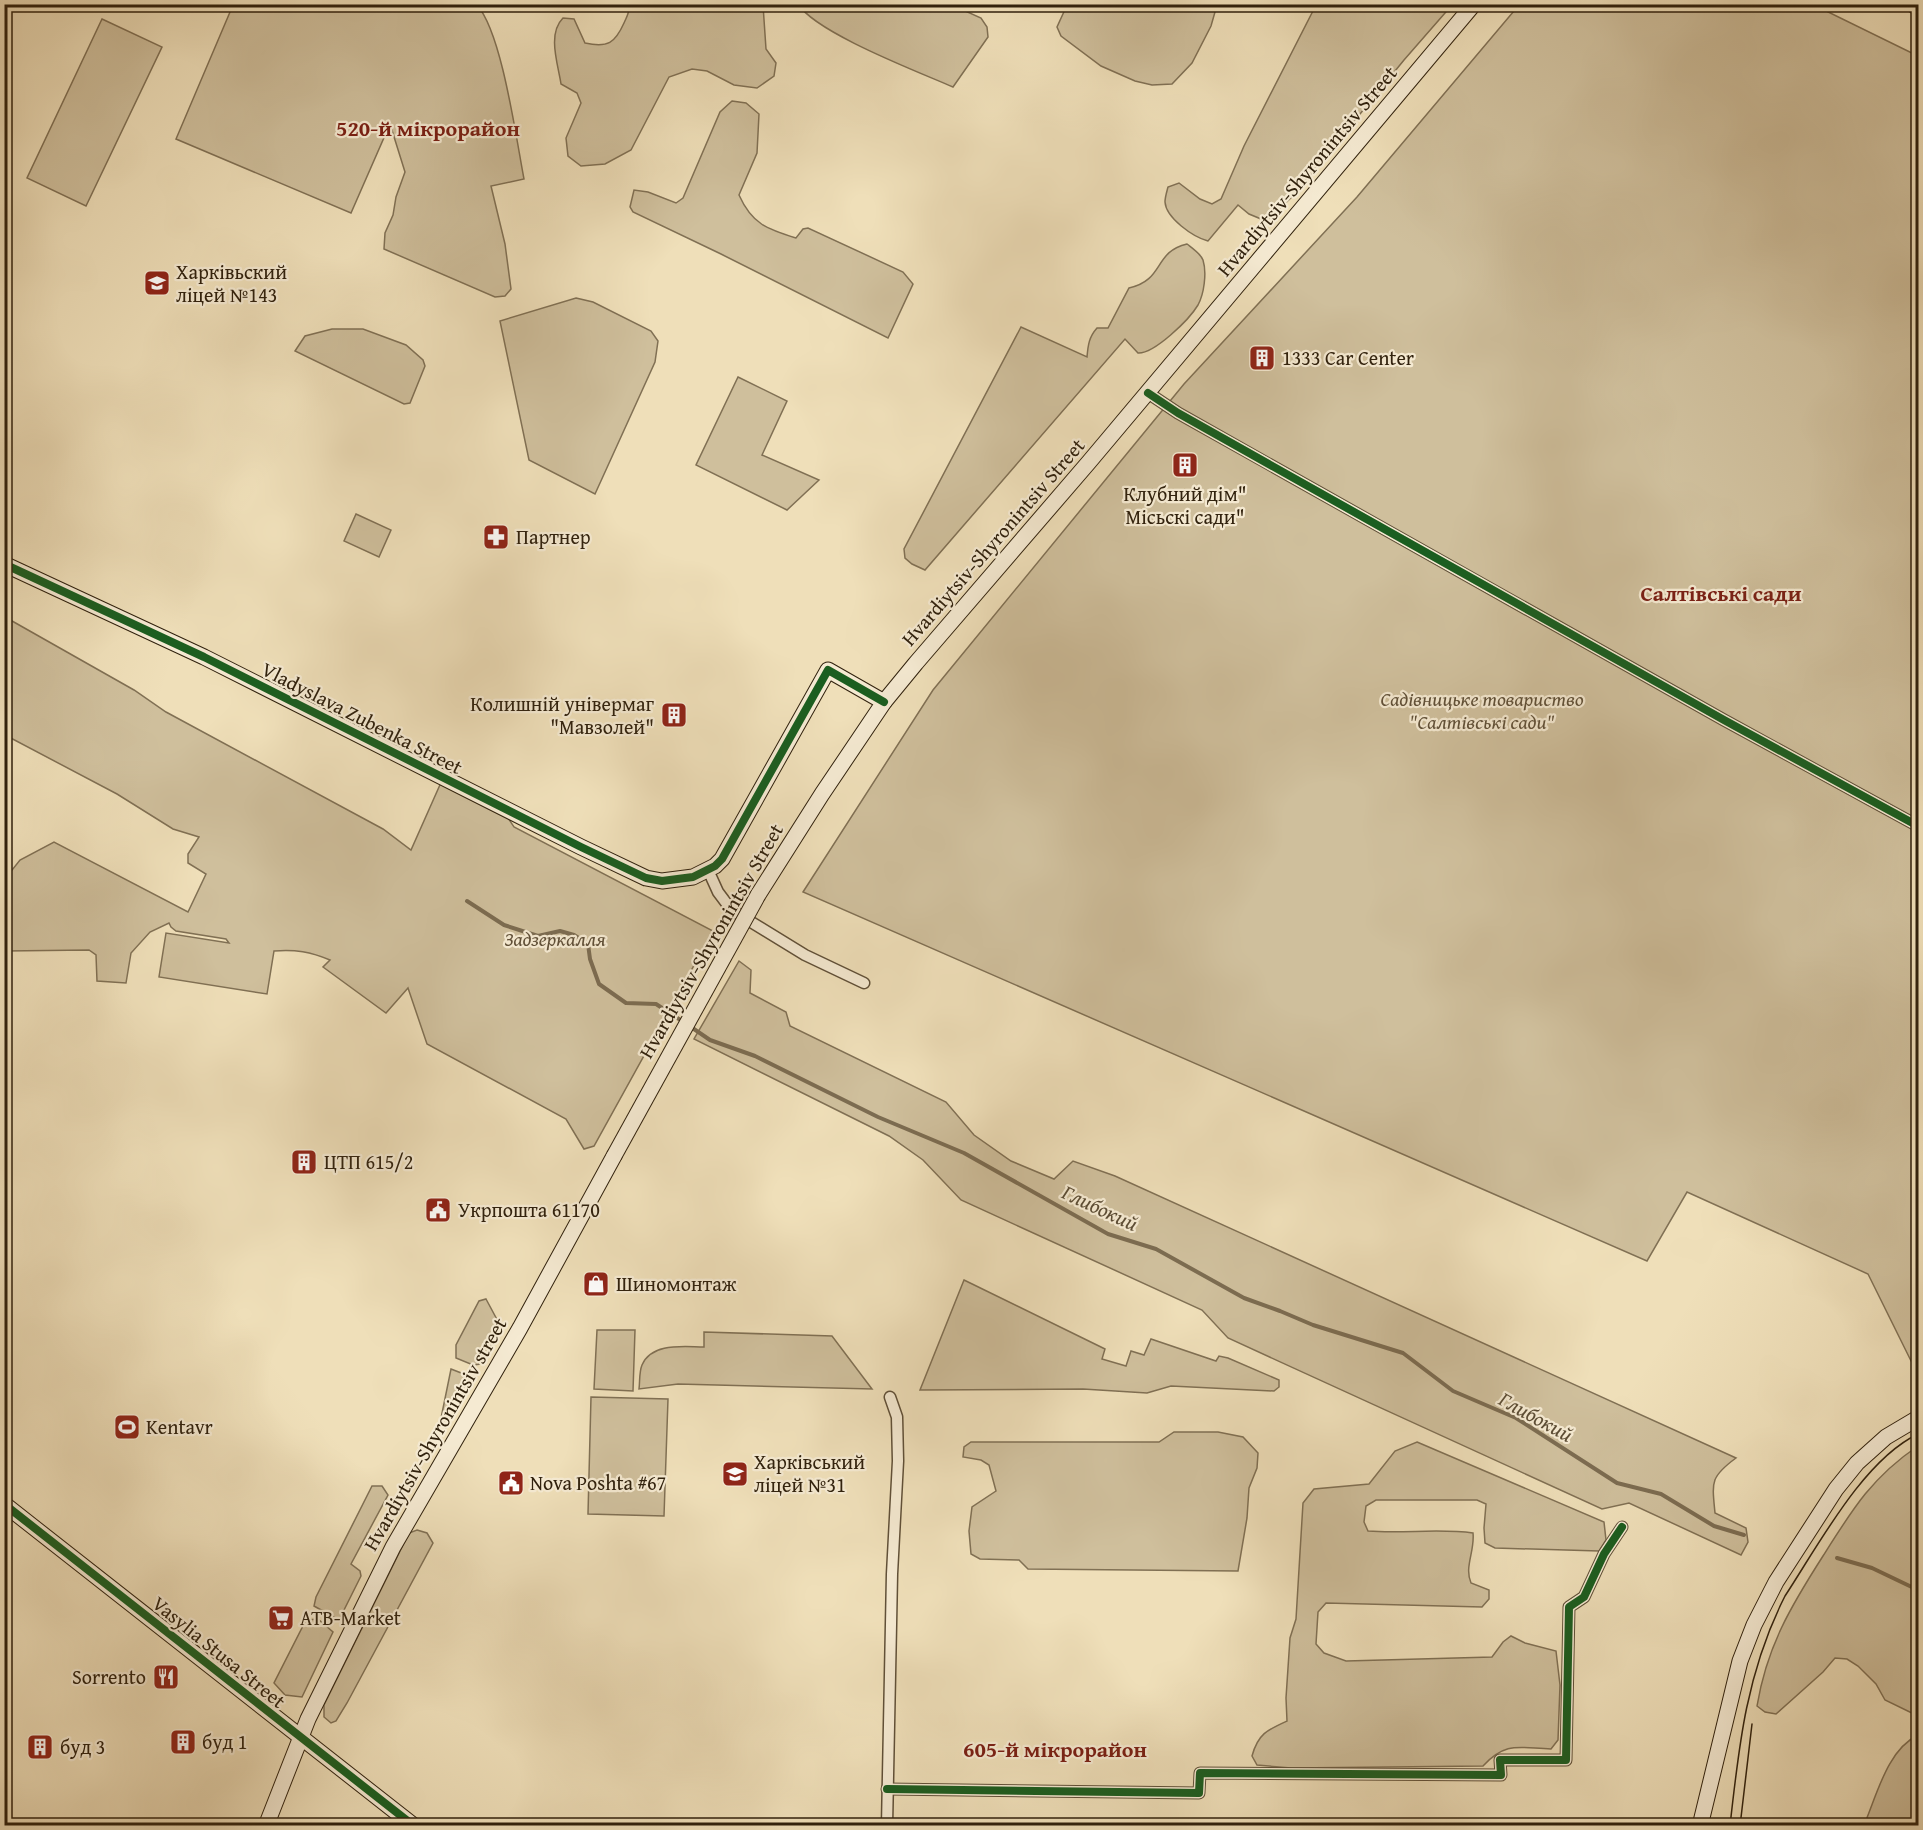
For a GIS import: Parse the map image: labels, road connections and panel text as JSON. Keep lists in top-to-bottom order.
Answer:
{
  "streets": {
    "main road": [
      "Hvardiytsiv-Shyronintsiv Street",
      "Vladyslava Zubenka Street",
      "Hvardiytsiv-Shyronintsiv street",
      "Vasylia Stusa Street"
    ]
  },
  "crossings": [
    ["Hvardiytsiv-Shyronintsiv Street", "Hvardiytsiv-Shyronintsiv street"],
    ["Hvardiytsiv-Shyronintsiv street", "Vasylia Stusa Street"]
  ],
  "districts": ["520-й мікрорайон", "Салтівські сади", "605-й мікрорайон"],
  "water": ["Глибокий"],
  "parks": ["Садівницьке товариство \"Салтівські сади\"", "Задзеркалля"],
  "places": {
    "school or university": ["Харківьский ліцей №143", "Харківський ліцей №31"],
    "building": [
      "1333 Car Center",
      "Клубний дім\" Місьскі сади\"",
      "Колишній універмаг \"Мавзолей\"",
      "ЦТП 615/2",
      "буд 1",
      "буд 3"
    ],
    "pharmacy": ["Партнер"],
    "public building": ["Укрпошта 61170", "Nova Poshta #67"],
    "shop": ["Шиномонтаж"],
    "sports": ["Kentavr"],
    "supermarket": ["ATB-Market"],
    "restaurant": ["Sorrento"]
  }
}
